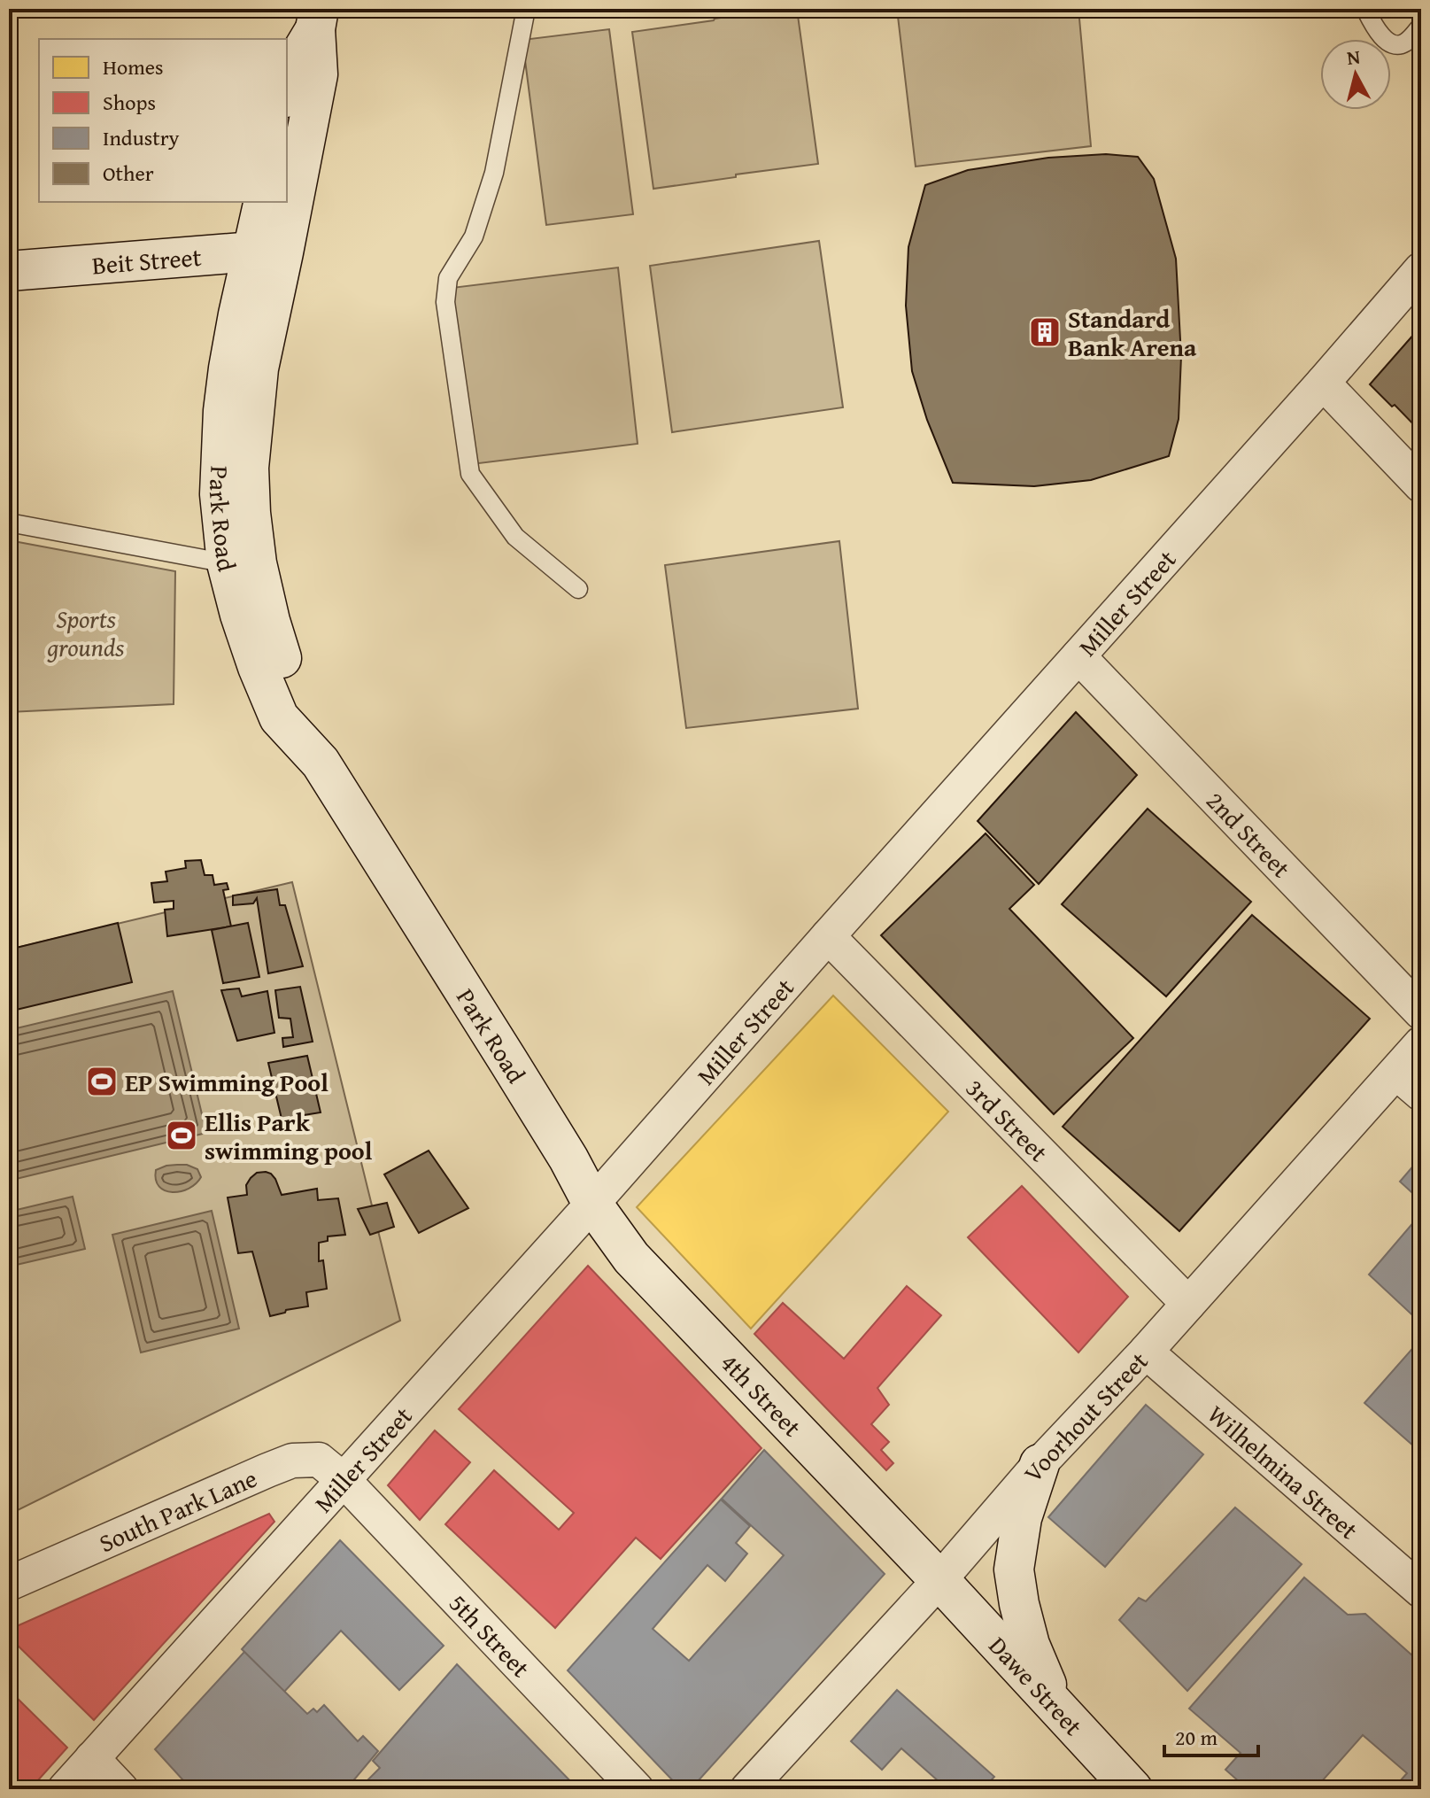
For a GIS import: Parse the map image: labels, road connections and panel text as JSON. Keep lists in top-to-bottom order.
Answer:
{
  "streets": {
    "street": [
      "Beit Street",
      "Park Road",
      "Miller Street",
      "2nd Street",
      "3rd Street",
      "4th Street",
      "Voorhout Street",
      "Wilhelmina Street",
      "South Park Lane",
      "5th Street",
      "Dawe Street"
    ]
  },
  "crossings": [
    ["Beit Street", "Park Road"],
    ["Park Road", "Miller Street"],
    ["Park Road", "4th Street"],
    ["Miller Street", "2nd Street"],
    ["Miller Street", "3rd Street"],
    ["Miller Street", "4th Street"],
    ["Miller Street", "South Park Lane"],
    ["Miller Street", "5th Street"],
    ["3rd Street", "Voorhout Street"],
    ["4th Street", "Voorhout Street"],
    ["4th Street", "Dawe Street"],
    ["Voorhout Street", "Wilhelmina Street"],
    ["Voorhout Street", "Dawe Street"],
    ["South Park Lane", "5th Street"]
  ],
  "parks": ["Sports grounds"],
  "places": {
    "building": ["Standard Bank Arena"],
    "sports": ["EP Swimming Pool", "Ellis Park swimming pool"]
  },
  "legend": [
    "Homes",
    "Shops",
    "Industry",
    "Other"
  ],
  "scale_bar": "20 m",
  "north": "top"
}
